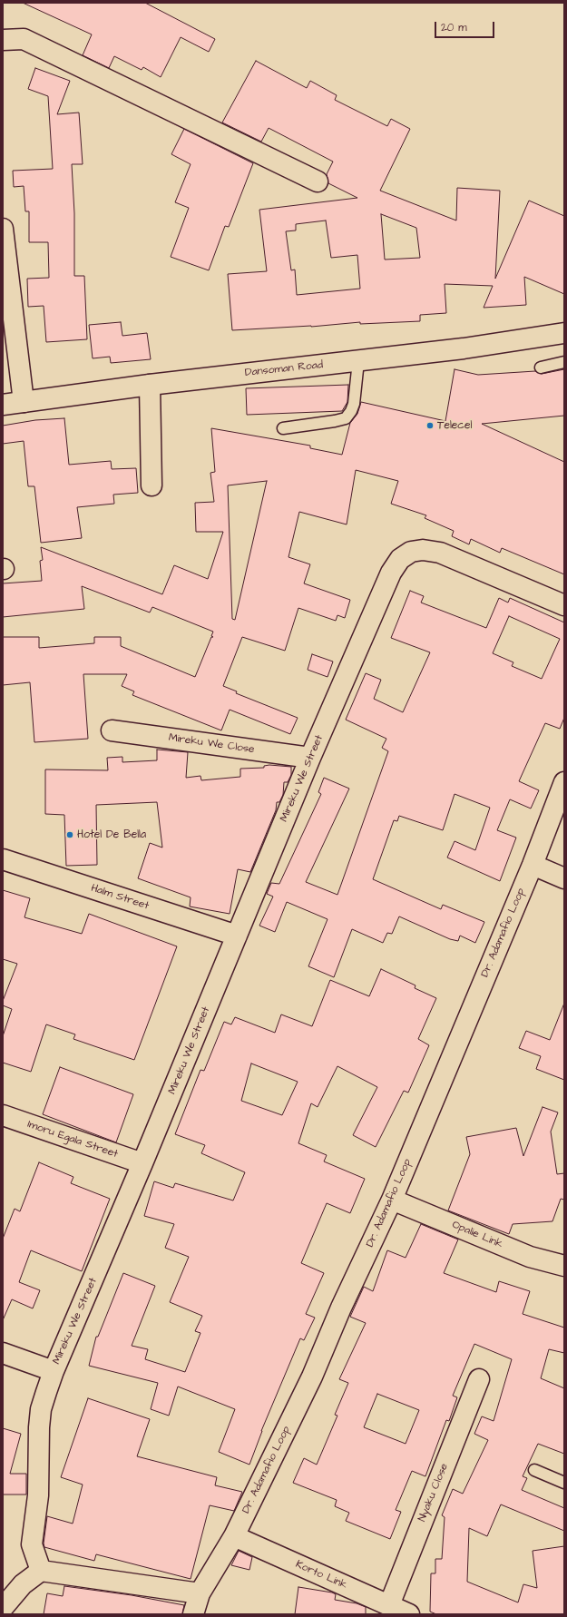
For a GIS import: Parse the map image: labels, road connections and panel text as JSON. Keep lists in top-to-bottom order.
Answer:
{
  "streets": {
    "street": [
      "Dansoman Road",
      "Mireku We Close",
      "Mireku We Street",
      "Halm Street",
      "Dr. Adamafio Loop",
      "Imoru Egala Street",
      "Opalie Link",
      "Nyaku Close",
      "Korto Link"
    ]
  },
  "crossings": [
    ["Mireku We Close", "Mireku We Street"],
    ["Mireku We Street", "Halm Street"],
    ["Mireku We Street", "Imoru Egala Street"],
    ["Dr. Adamafio Loop", "Opalie Link"],
    ["Dr. Adamafio Loop", "Korto Link"],
    ["Nyaku Close", "Korto Link"]
  ],
  "places": ["Telecel", "Hotel De Bella"],
  "scale_bar": "20 m"
}
